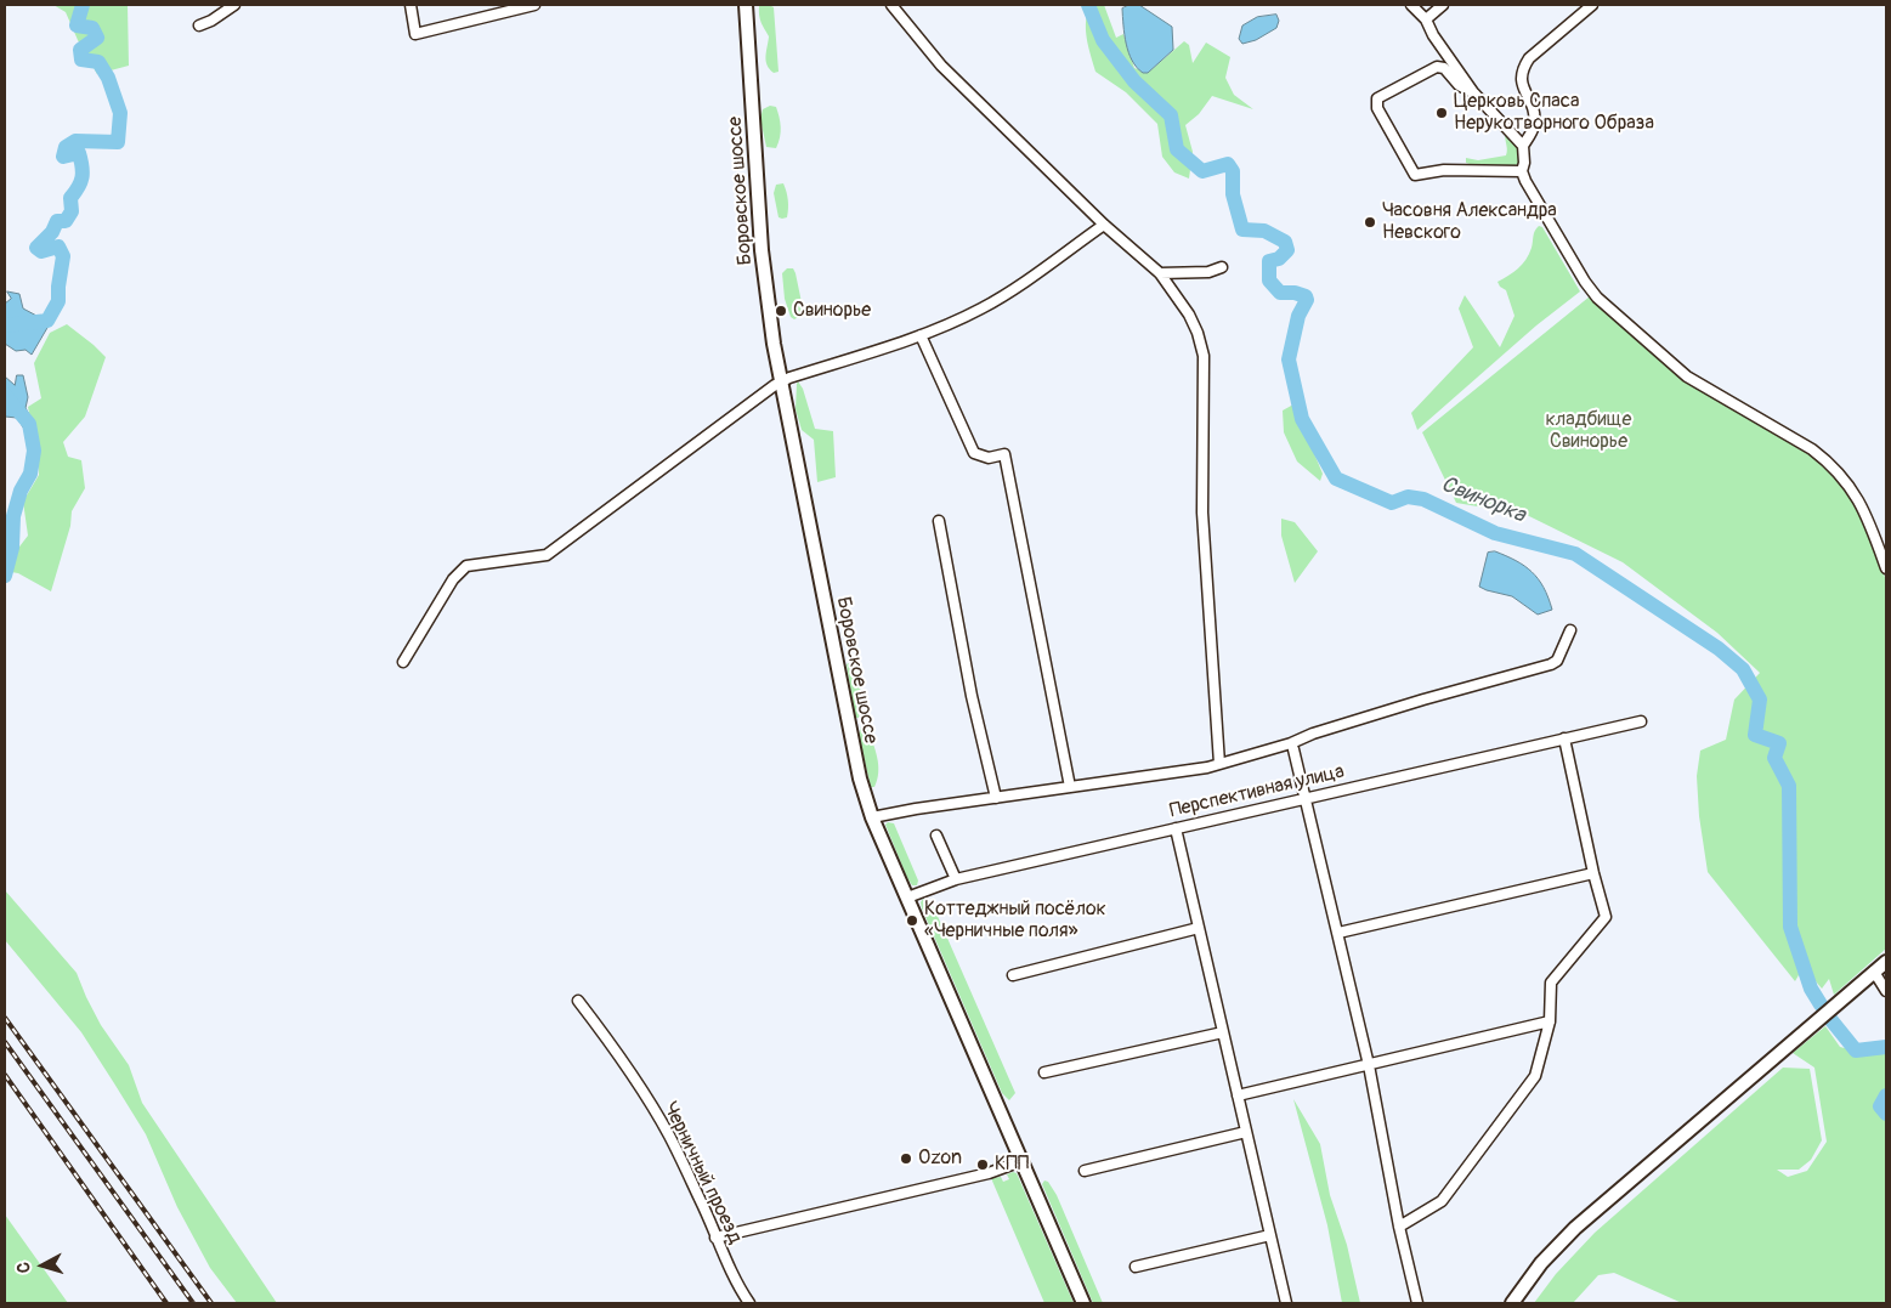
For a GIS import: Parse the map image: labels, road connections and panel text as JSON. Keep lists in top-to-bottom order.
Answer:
{
  "streets": {
    "main road": ["Боровское шоссе"],
    "street": ["Перспективная улица", "Черничный проезд"]
  },
  "crossings": [
    ["Боровское шоссе", "Перспективная улица"]
  ],
  "water": ["Свинорка"],
  "parks": ["кладбище Свинорье"],
  "places": [
    "Церковь Спаса Нерукотворного Образа",
    "Часовня Александра Невского",
    "Свинорье",
    "Коттеджный посёлок «Черничные поля»",
    "Ozon",
    "КПП"
  ],
  "north": "left"
}
